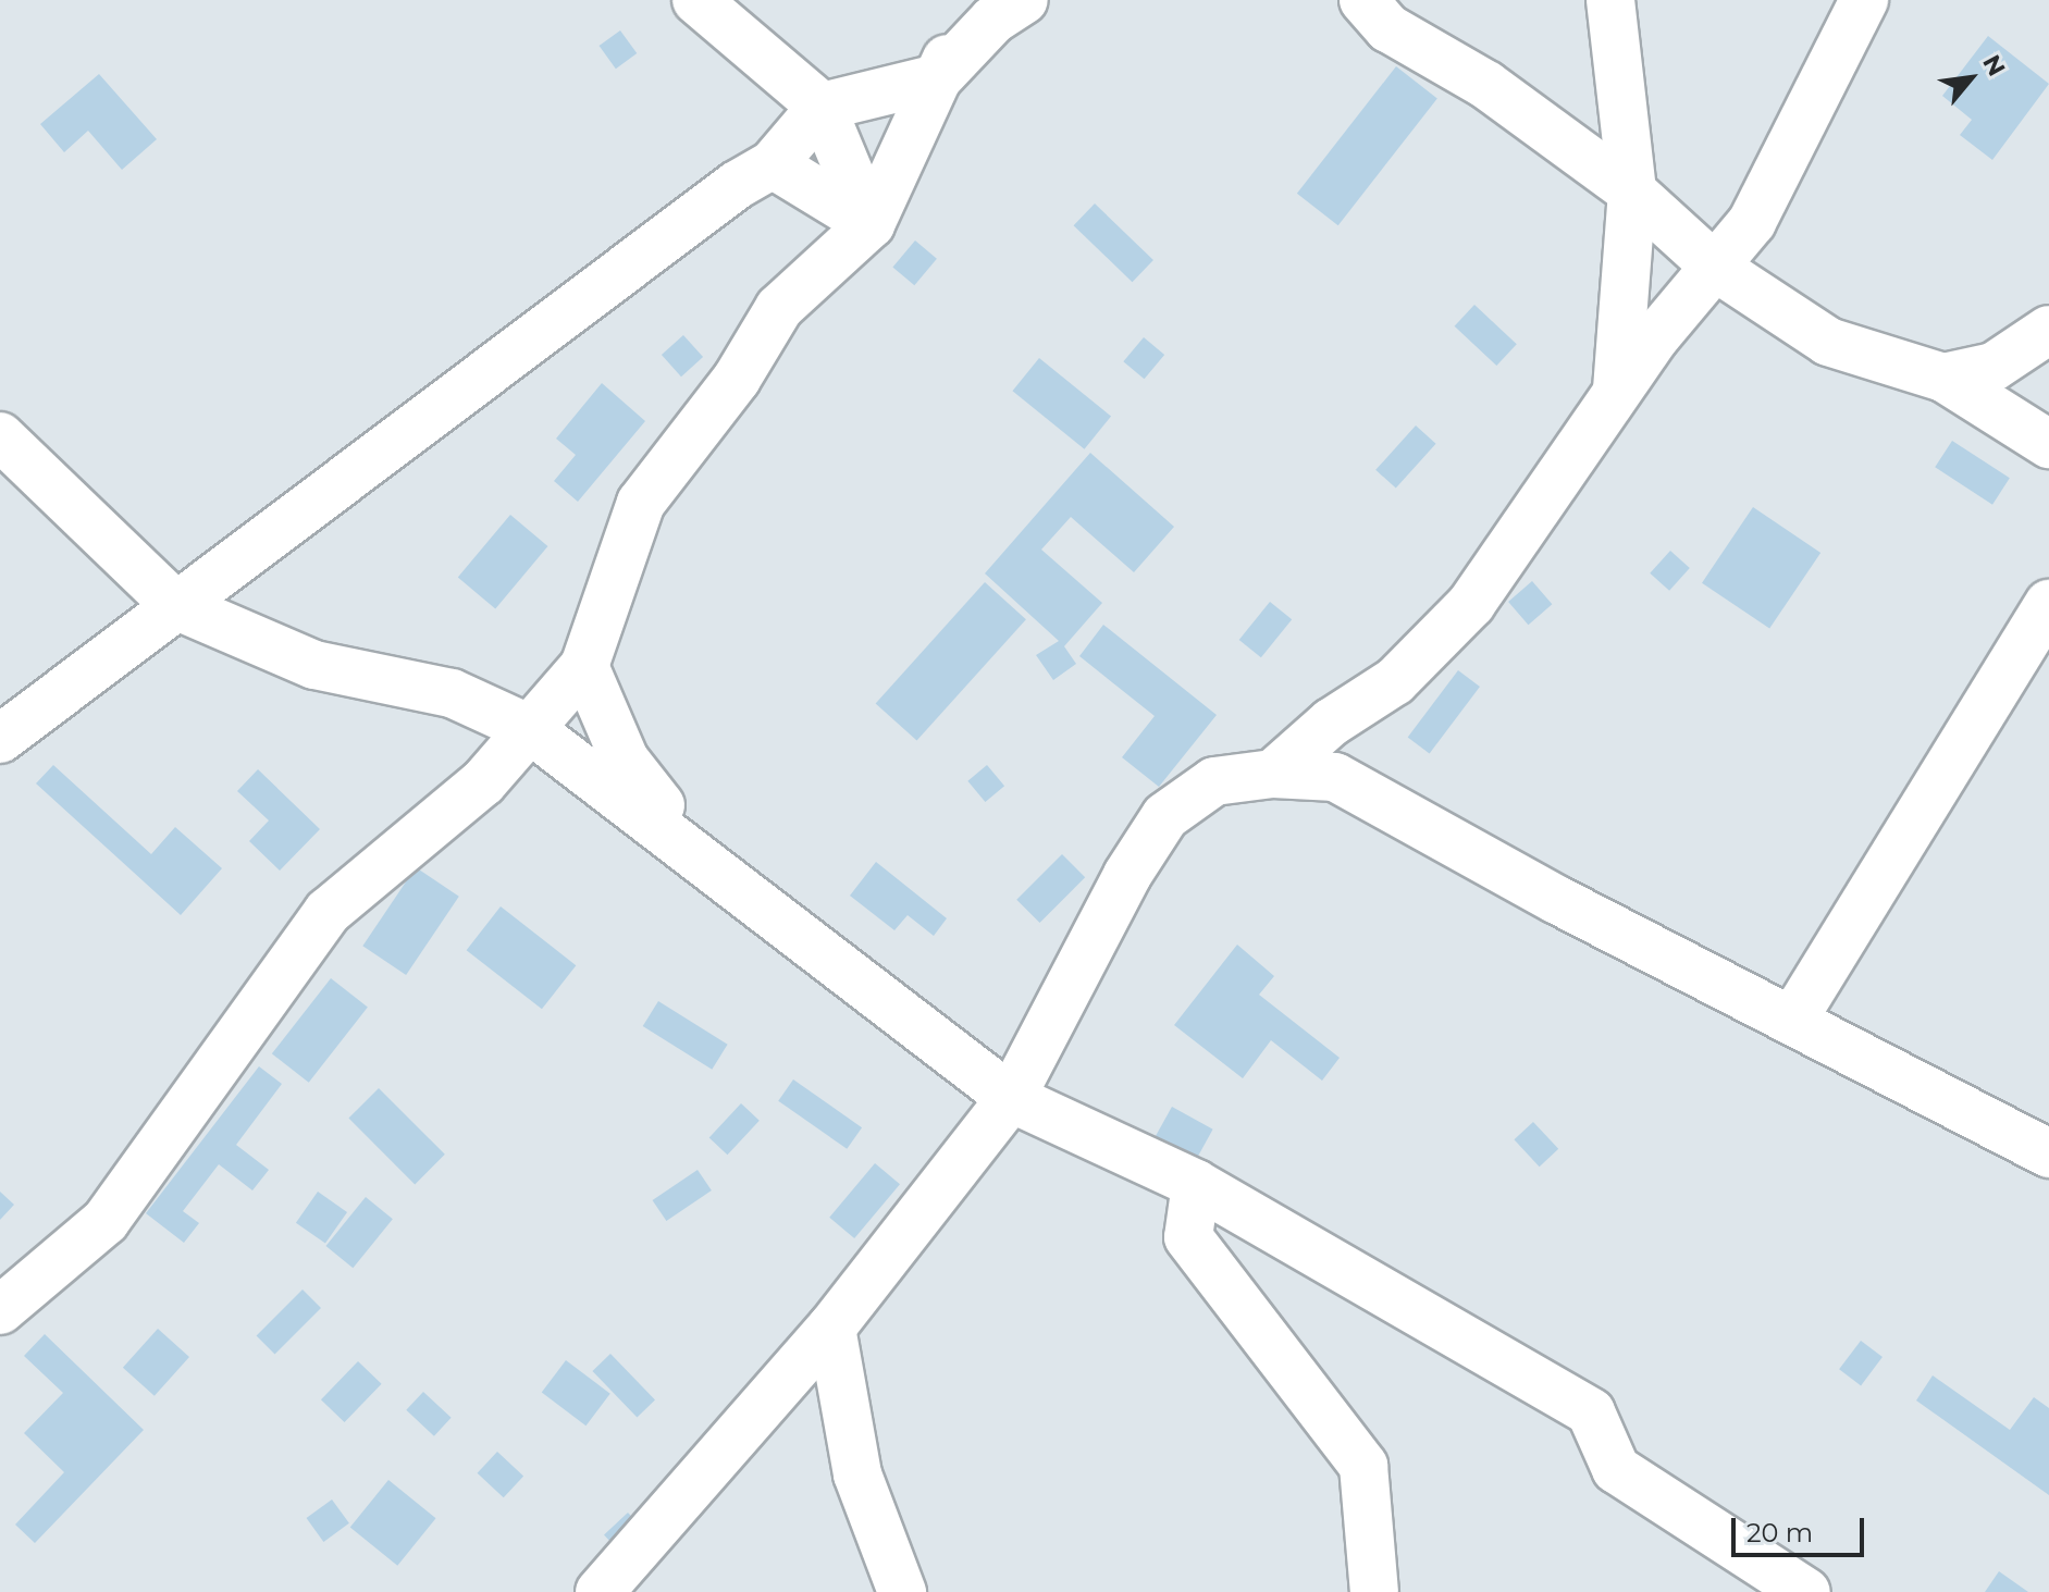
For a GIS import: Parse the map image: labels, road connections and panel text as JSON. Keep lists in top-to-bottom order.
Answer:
{
  "scale_bar": "20 m",
  "north": "top right"
}
